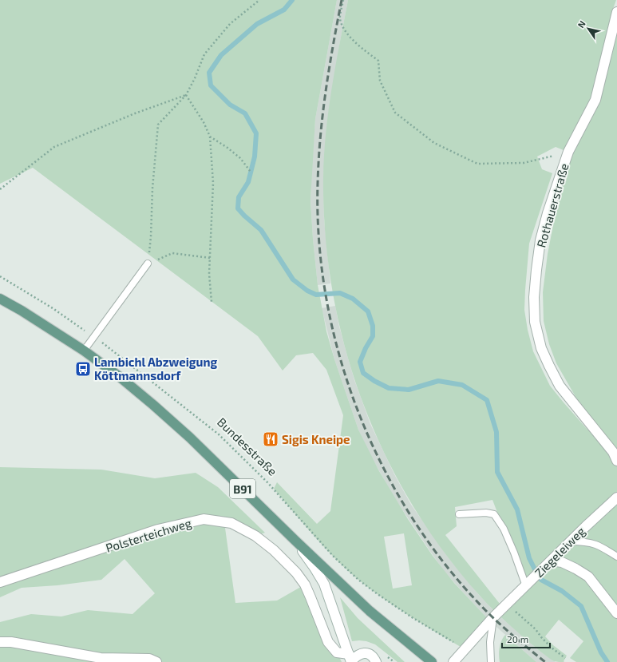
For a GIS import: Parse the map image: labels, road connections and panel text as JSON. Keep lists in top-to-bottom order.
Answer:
{
  "streets": {
    "main road": ["B91"],
    "street": ["Rothauerstraße", "Polsterteichweg", "Ziegeleiweg"],
    "path": ["Bundesstraße"]
  },
  "crossings": [
    ["Bundesstraße", "Ziegeleiweg"]
  ],
  "places": {
    "bus stop": ["Lambichl Abzweigung Köttmannsdorf"],
    "restaurant": ["Sigis Kneipe"]
  },
  "scale_bar": "20 m",
  "north": "top left"
}
